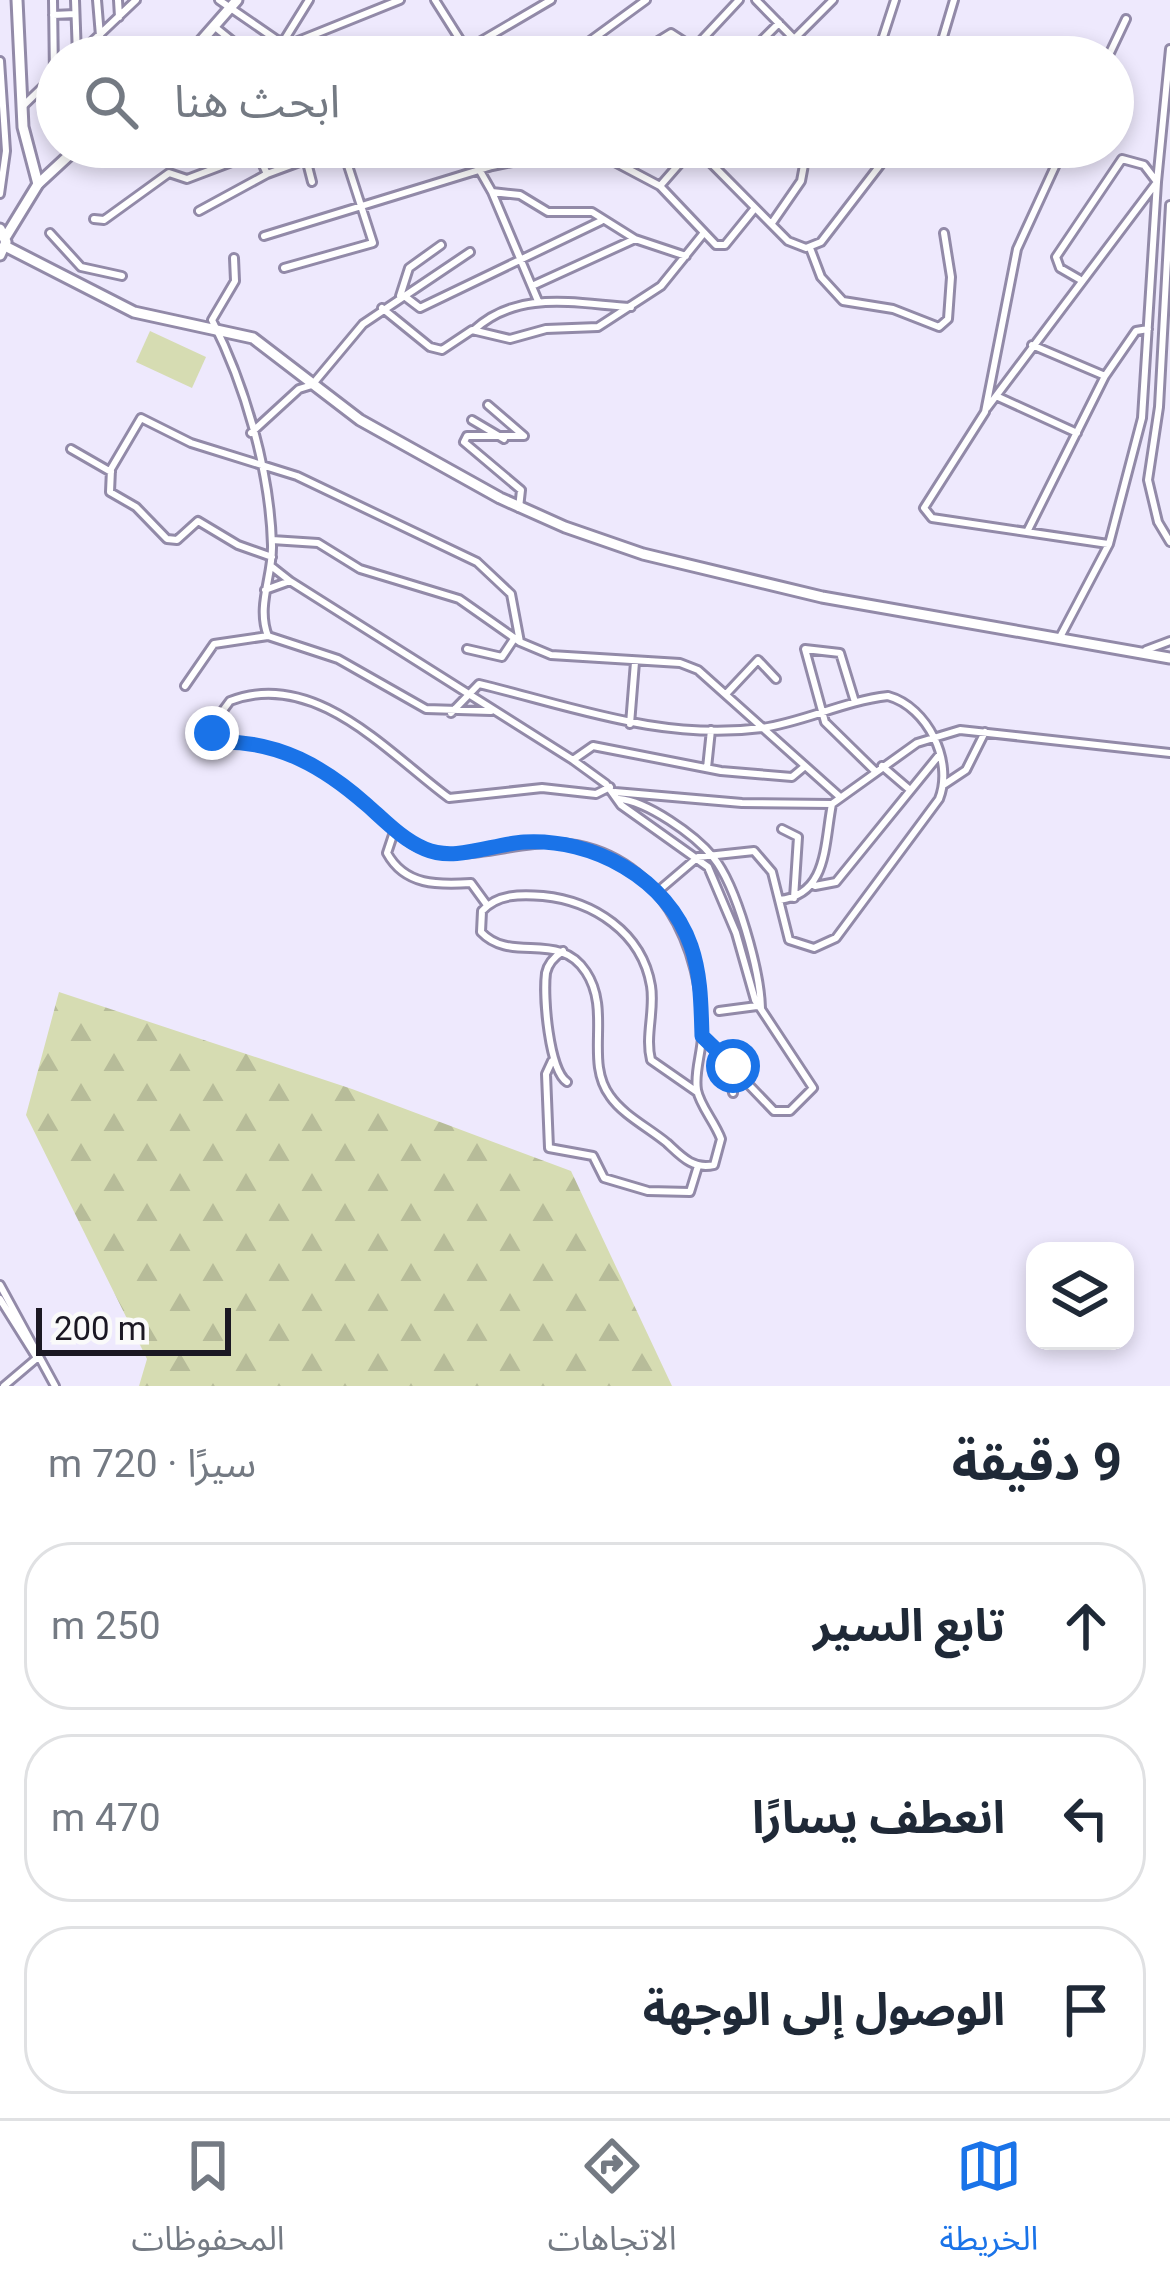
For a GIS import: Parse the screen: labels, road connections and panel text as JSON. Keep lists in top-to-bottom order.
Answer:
{
  "scale_bar": "200 m",
  "page": {
    "search": "ابحث هنا",
    "scale": "200 m",
    "heading": ["9 دقيقة", "سيرًا · 720 m"],
    "list": [
      ["تابع السير", "250 m"],
      ["انعطف يسارًا", "470 m"],
      "الوصول إلى الوجهة"
    ],
    "nav": ["الخريطة", "الاتجاهات", "المحفوظات"]
  }
}
